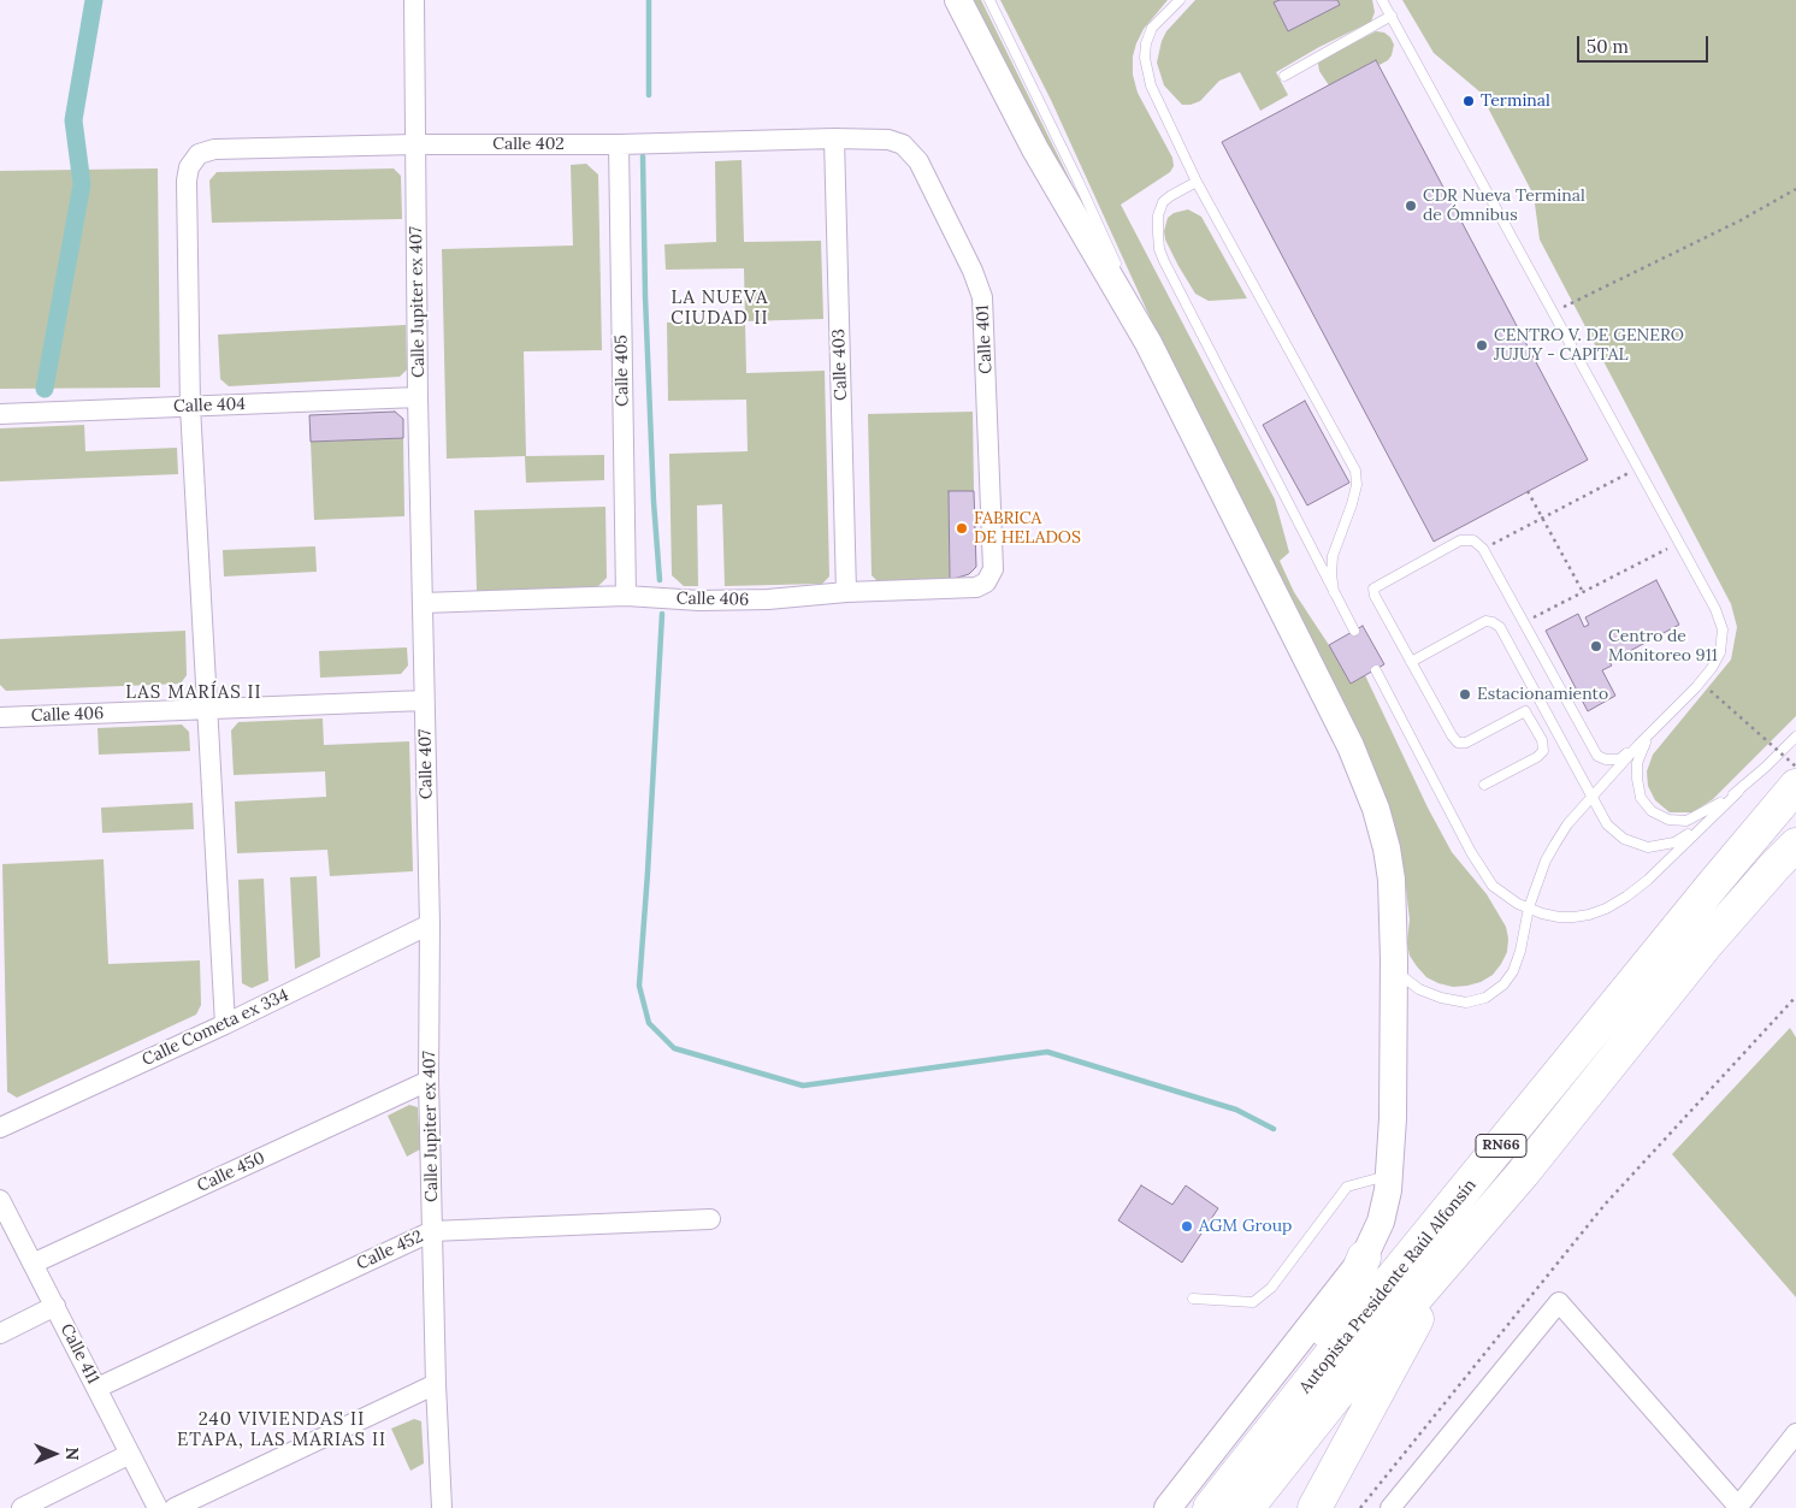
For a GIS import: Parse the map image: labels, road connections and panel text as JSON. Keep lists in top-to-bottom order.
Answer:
{
  "streets": {
    "highway": ["RN66", "Autopista Presidente Raúl Alfonsín"],
    "street": [
      "Calle 402",
      "Calle Jupiter ex 407",
      "Calle 401",
      "Calle 403",
      "Calle 405",
      "Calle 404",
      "Calle 406",
      "Calle 407",
      "Calle Cometa ex 334",
      "Calle 450",
      "Calle 452",
      "Calle 411"
    ]
  },
  "crossings": [
    ["Calle 402", "Calle Jupiter ex 407"],
    ["Calle 402", "Calle 401"],
    ["Calle 402", "Calle 403"],
    ["Calle 402", "Calle 405"],
    ["Calle 402", "Calle 404"],
    ["Calle Jupiter ex 407", "Calle 404"],
    ["Calle Jupiter ex 407", "Calle 406"],
    ["Calle Jupiter ex 407", "Calle 407"],
    ["Calle Jupiter ex 407", "Calle Cometa ex 334"],
    ["Calle Jupiter ex 407", "Calle 450"],
    ["Calle Jupiter ex 407", "Calle 452"],
    ["Calle 401", "Calle 406"],
    ["Calle 403", "Calle 406"],
    ["Calle 405", "Calle 406"],
    ["Calle 406", "Calle 407"],
    ["Calle 407", "Calle Cometa ex 334"],
    ["Calle 450", "Calle 411"],
    ["Calle 452", "Calle 411"]
  ],
  "districts": ["LA NUEVA CIUDAD II", "LAS MARÍAS II", "240 VIVIENDAS II ETAPA, LAS MARIAS II"],
  "places": [
    "Terminal",
    "CDR Nueva Terminal de Ómnibus",
    "CENTRO V. DE GENERO JUJUY - CAPITAL",
    "FABRICA DE HELADOS",
    "Centro de Monitoreo 911",
    "Estacionamiento",
    "AGM Group"
  ],
  "scale_bar": "50 m",
  "north": "right"
}
